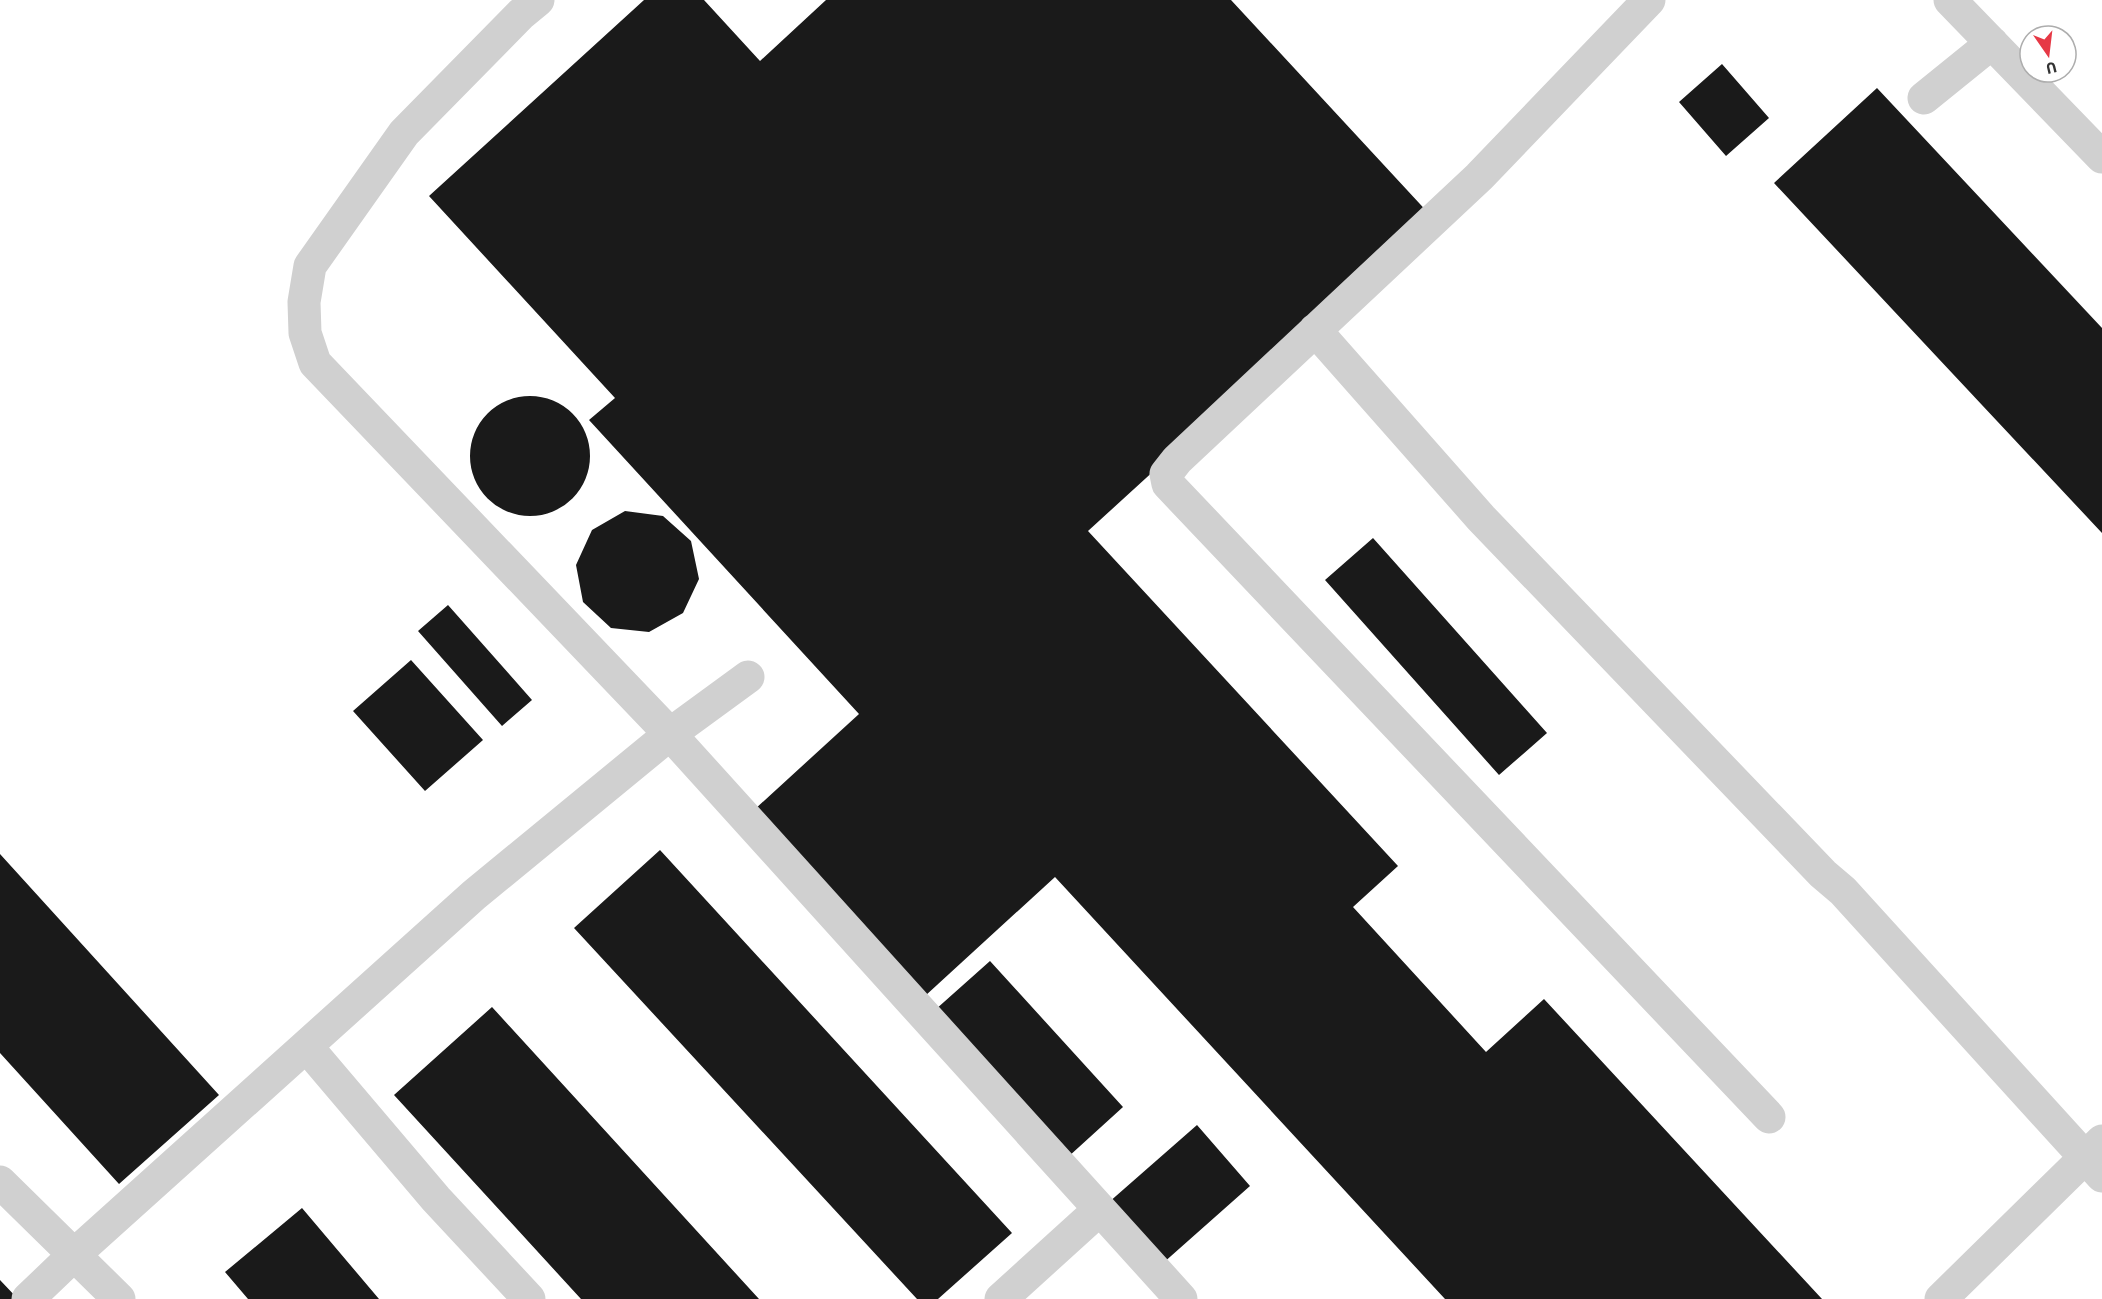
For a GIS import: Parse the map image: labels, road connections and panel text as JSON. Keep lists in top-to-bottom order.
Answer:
{
  "north": "bottom"
}
